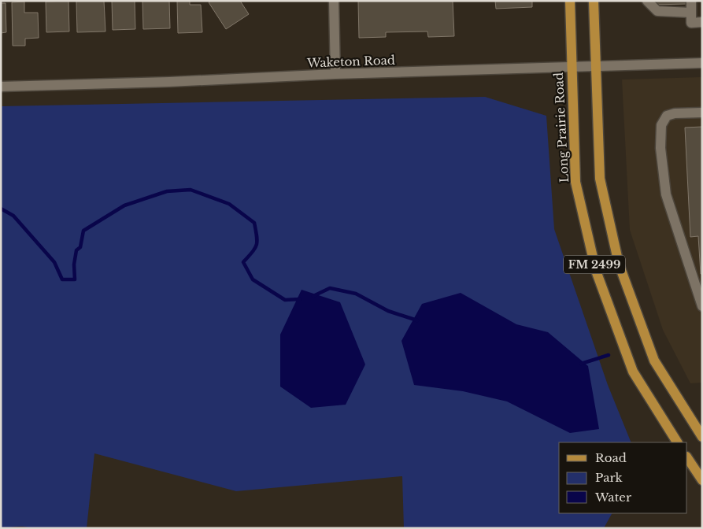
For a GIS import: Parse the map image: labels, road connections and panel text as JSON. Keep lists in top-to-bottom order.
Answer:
{
  "streets": {
    "main road": ["Long Prairie Road", "FM 2499"],
    "street": ["Waketon Road"]
  },
  "crossings": [
    ["Waketon Road", "Long Prairie Road"],
    ["Waketon Road", "FM 2499"]
  ],
  "legend": ["Road", "Park", "Water"]
}
